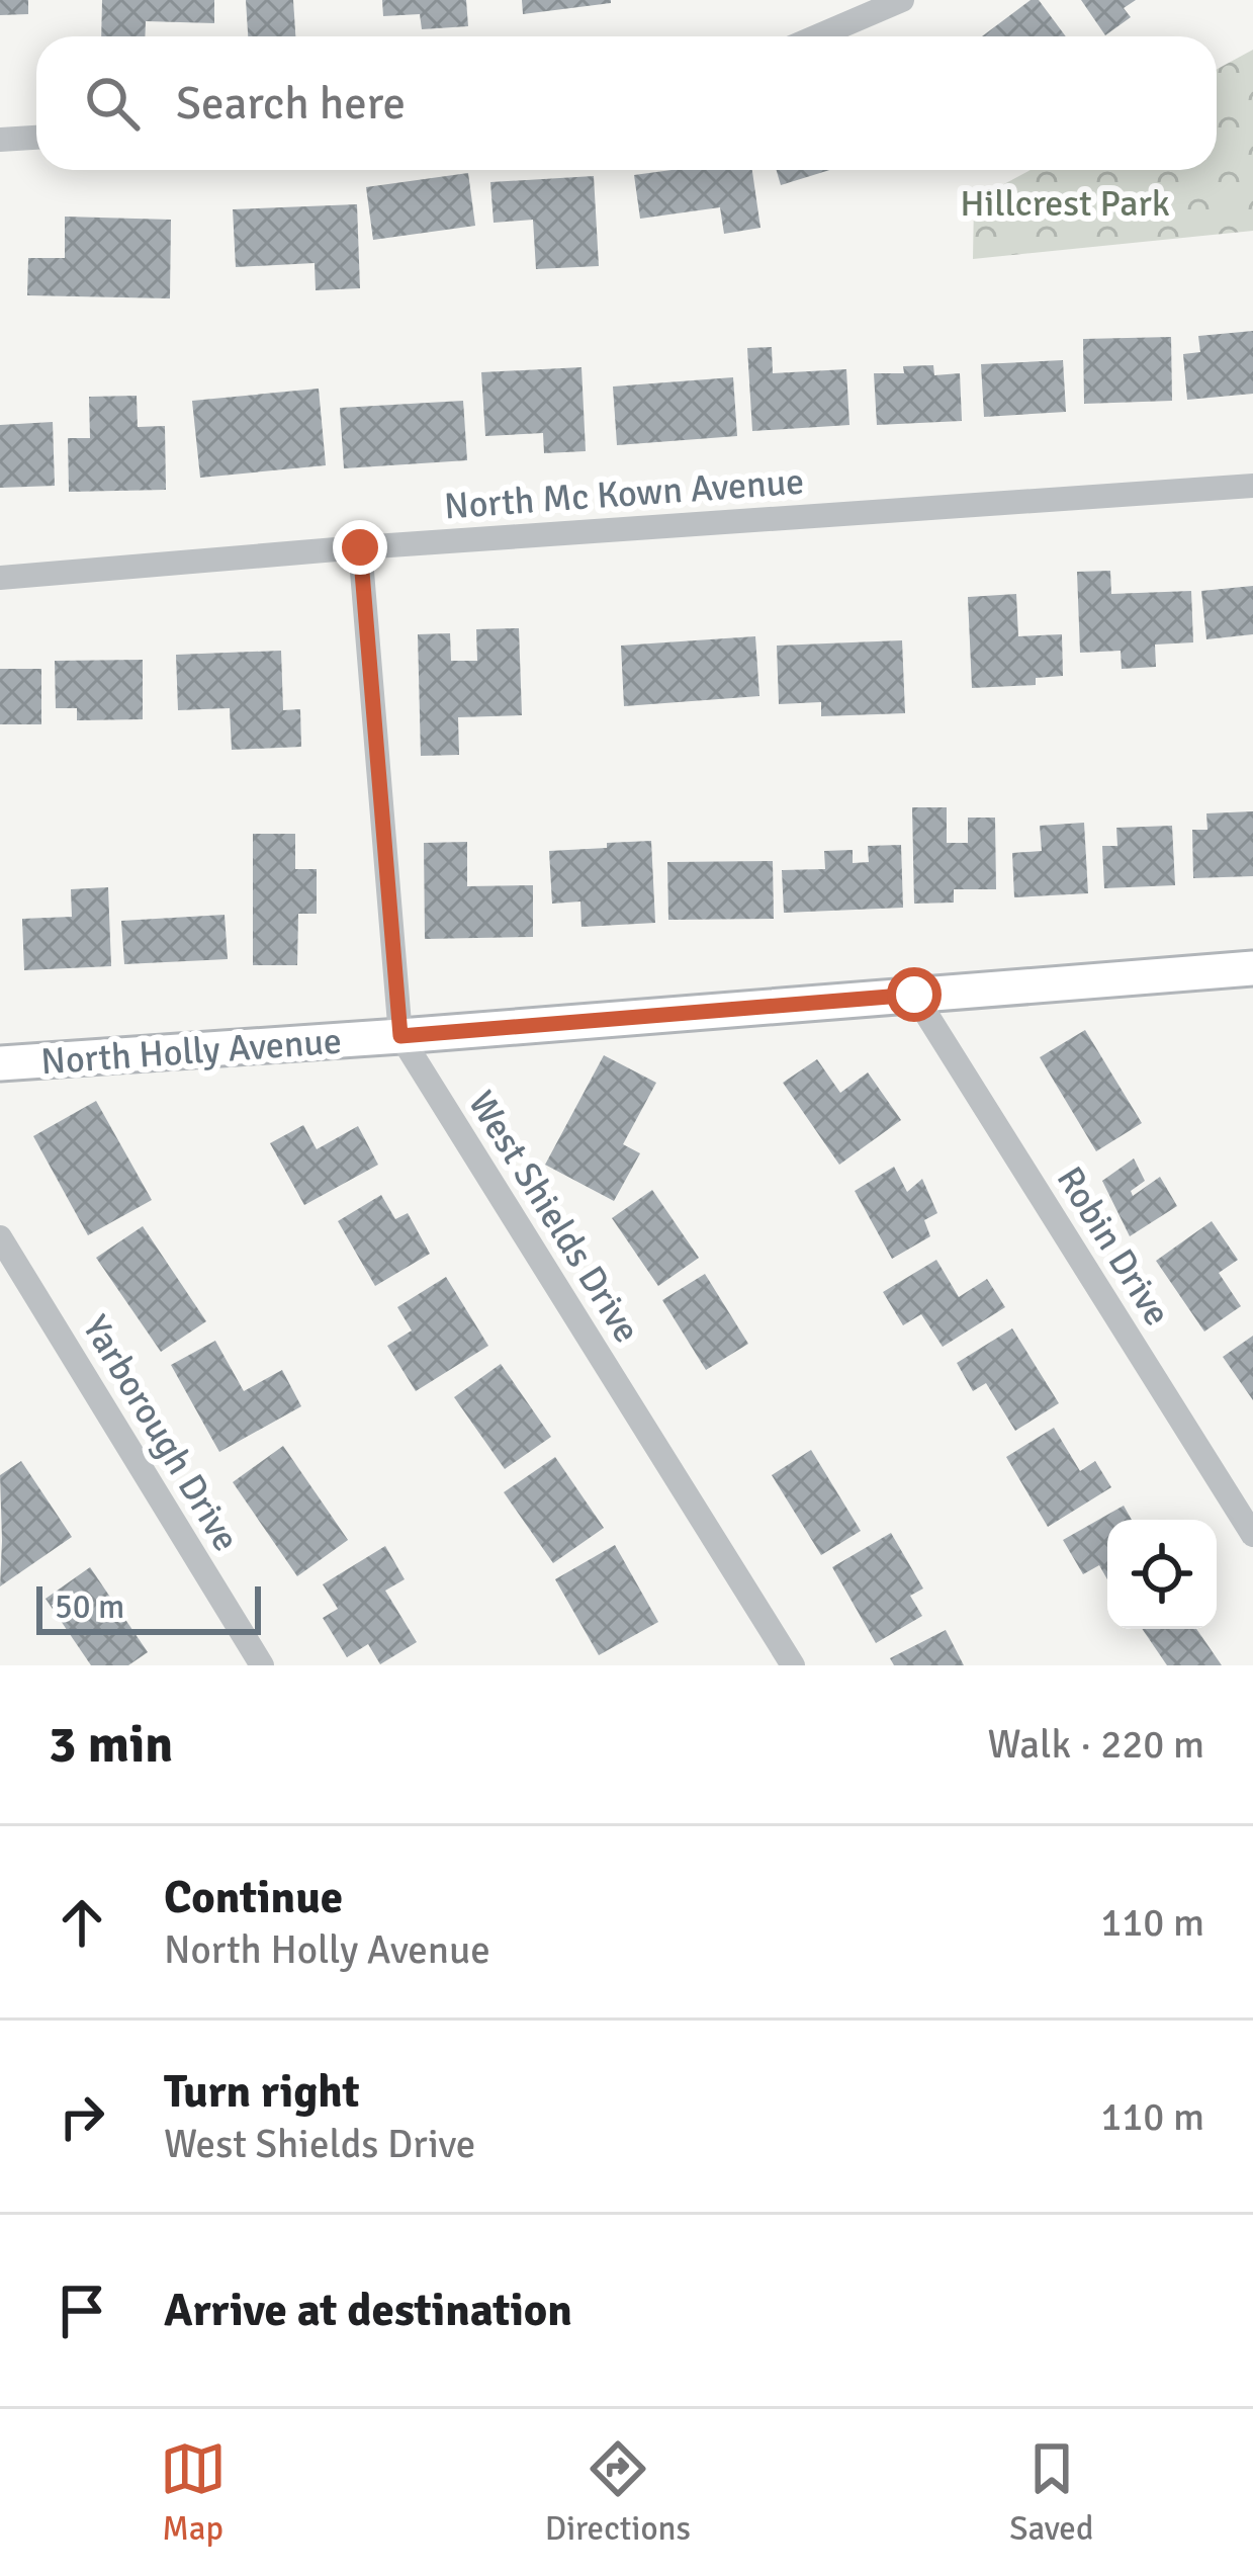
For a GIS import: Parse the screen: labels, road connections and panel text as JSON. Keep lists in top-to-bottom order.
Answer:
{
  "streets": {
    "street": [
      "North Mc Kown Avenue",
      "North Holly Avenue",
      "West Shields Drive",
      "Robin Drive",
      "Yarborough Drive"
    ]
  },
  "crossings": [
    ["North Mc Kown Avenue", "West Shields Drive"],
    ["North Holly Avenue", "West Shields Drive"],
    ["North Holly Avenue", "Robin Drive"]
  ],
  "parks": ["Hillcrest Park"],
  "scale_bar": "50 m",
  "page": {
    "search": "Search here",
    "scale": "50 m",
    "heading": ["3 min", "Walk · 220 m"],
    "list": [
      ["Continue", "North Holly Avenue", "110 m"],
      ["Turn right", "West Shields Drive", "110 m"],
      "Arrive at destination"
    ],
    "nav": ["Map", "Directions", "Saved"]
  }
}
